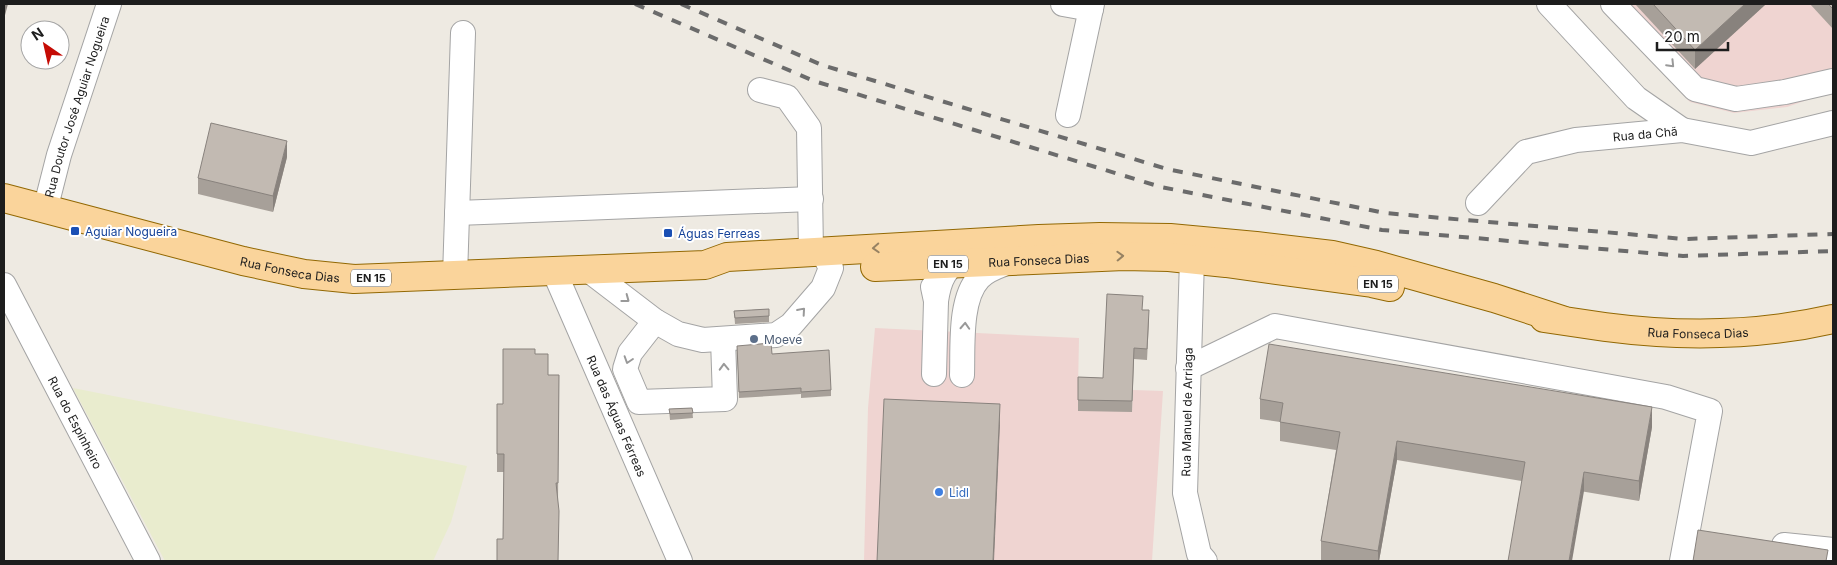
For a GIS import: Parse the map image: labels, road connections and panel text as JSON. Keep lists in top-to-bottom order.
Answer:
{
  "streets": {
    "main road": ["Rua Fonseca Dias", "EN 15"],
    "street": [
      "Rua Doutor José Aguiar Nogueira",
      "Rua da Chã",
      "Rua Manuel de Arriaga",
      "Rua das Águas Férreas",
      "Rua do Espinheiro"
    ]
  },
  "crossings": [
    ["Rua Doutor José Aguiar Nogueira", "Rua Fonseca Dias"],
    ["Rua Fonseca Dias", "Rua Manuel de Arriaga"],
    ["Rua Fonseca Dias", "Rua das Águas Férreas"]
  ],
  "places": {
    "transit": ["Aguiar Nogueira", "Águas Ferreas"],
    "other": ["Moeve", "Lidl"]
  },
  "scale_bar": "20 m",
  "north": "top left"
}
